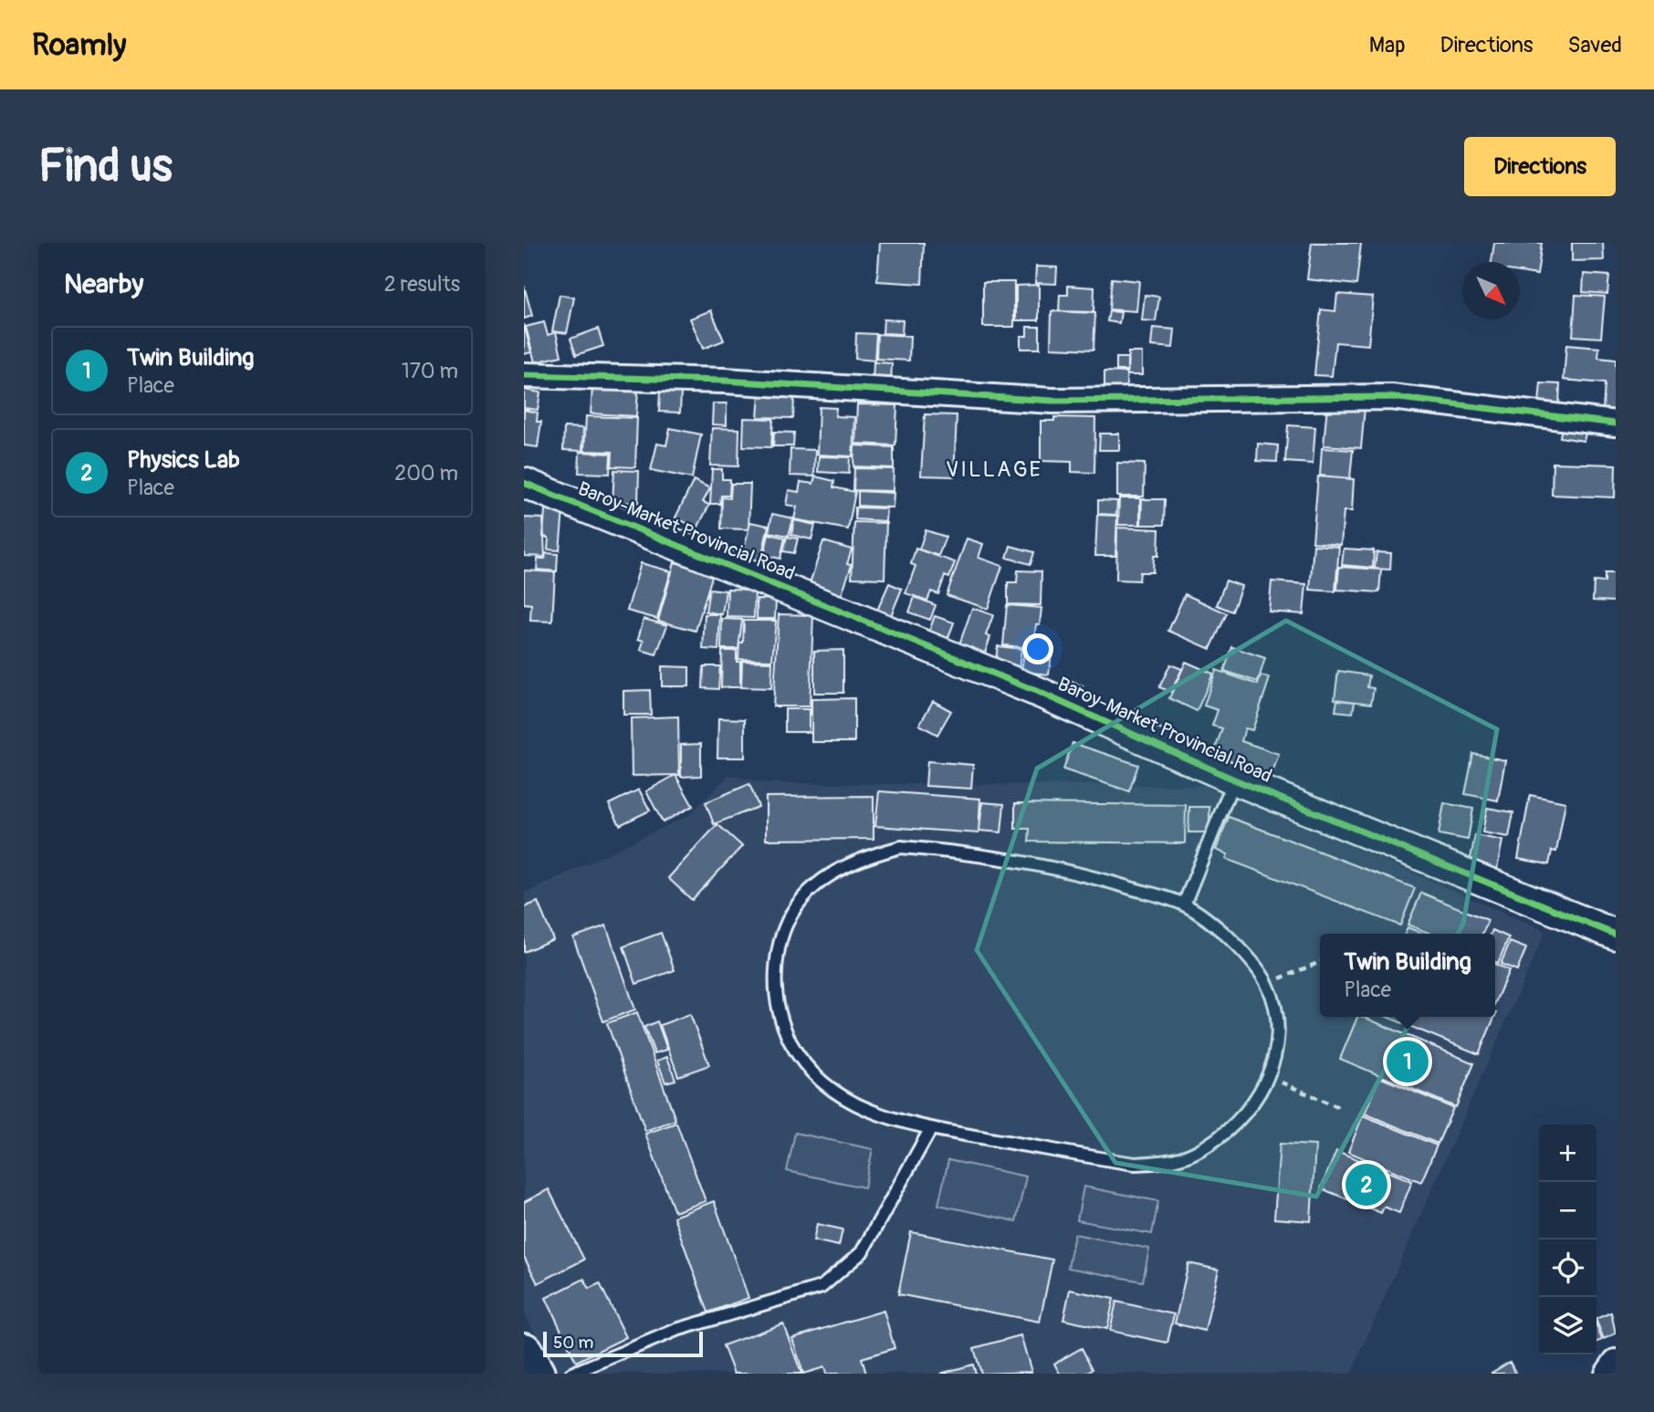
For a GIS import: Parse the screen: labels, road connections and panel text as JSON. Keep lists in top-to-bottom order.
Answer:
{
  "streets": {
    "street": ["Baroy-Market Provincial Road"]
  },
  "districts": ["VILLAGE"],
  "scale_bar": "50 m",
  "north": "bottom right",
  "page": {
    "header": "Roamly",
    "nav": ["Map", "Directions", "Saved"],
    "buttons": "Directions",
    "title": "Find us",
    "heading": ["Nearby", "2 results"],
    "list": [
      {
        "mark": "1",
        "name": "Twin Building",
        "note": "Place",
        "value": "170 m"
      },
      {
        "mark": "2",
        "name": "Physics Lab",
        "note": "Place",
        "value": "200 m"
      }
    ],
    "popup": ["Twin Building", "Place"],
    "pins": ["1", "2"],
    "map_buttons": ["+", "−"],
    "scale": "50 m"
  }
}
